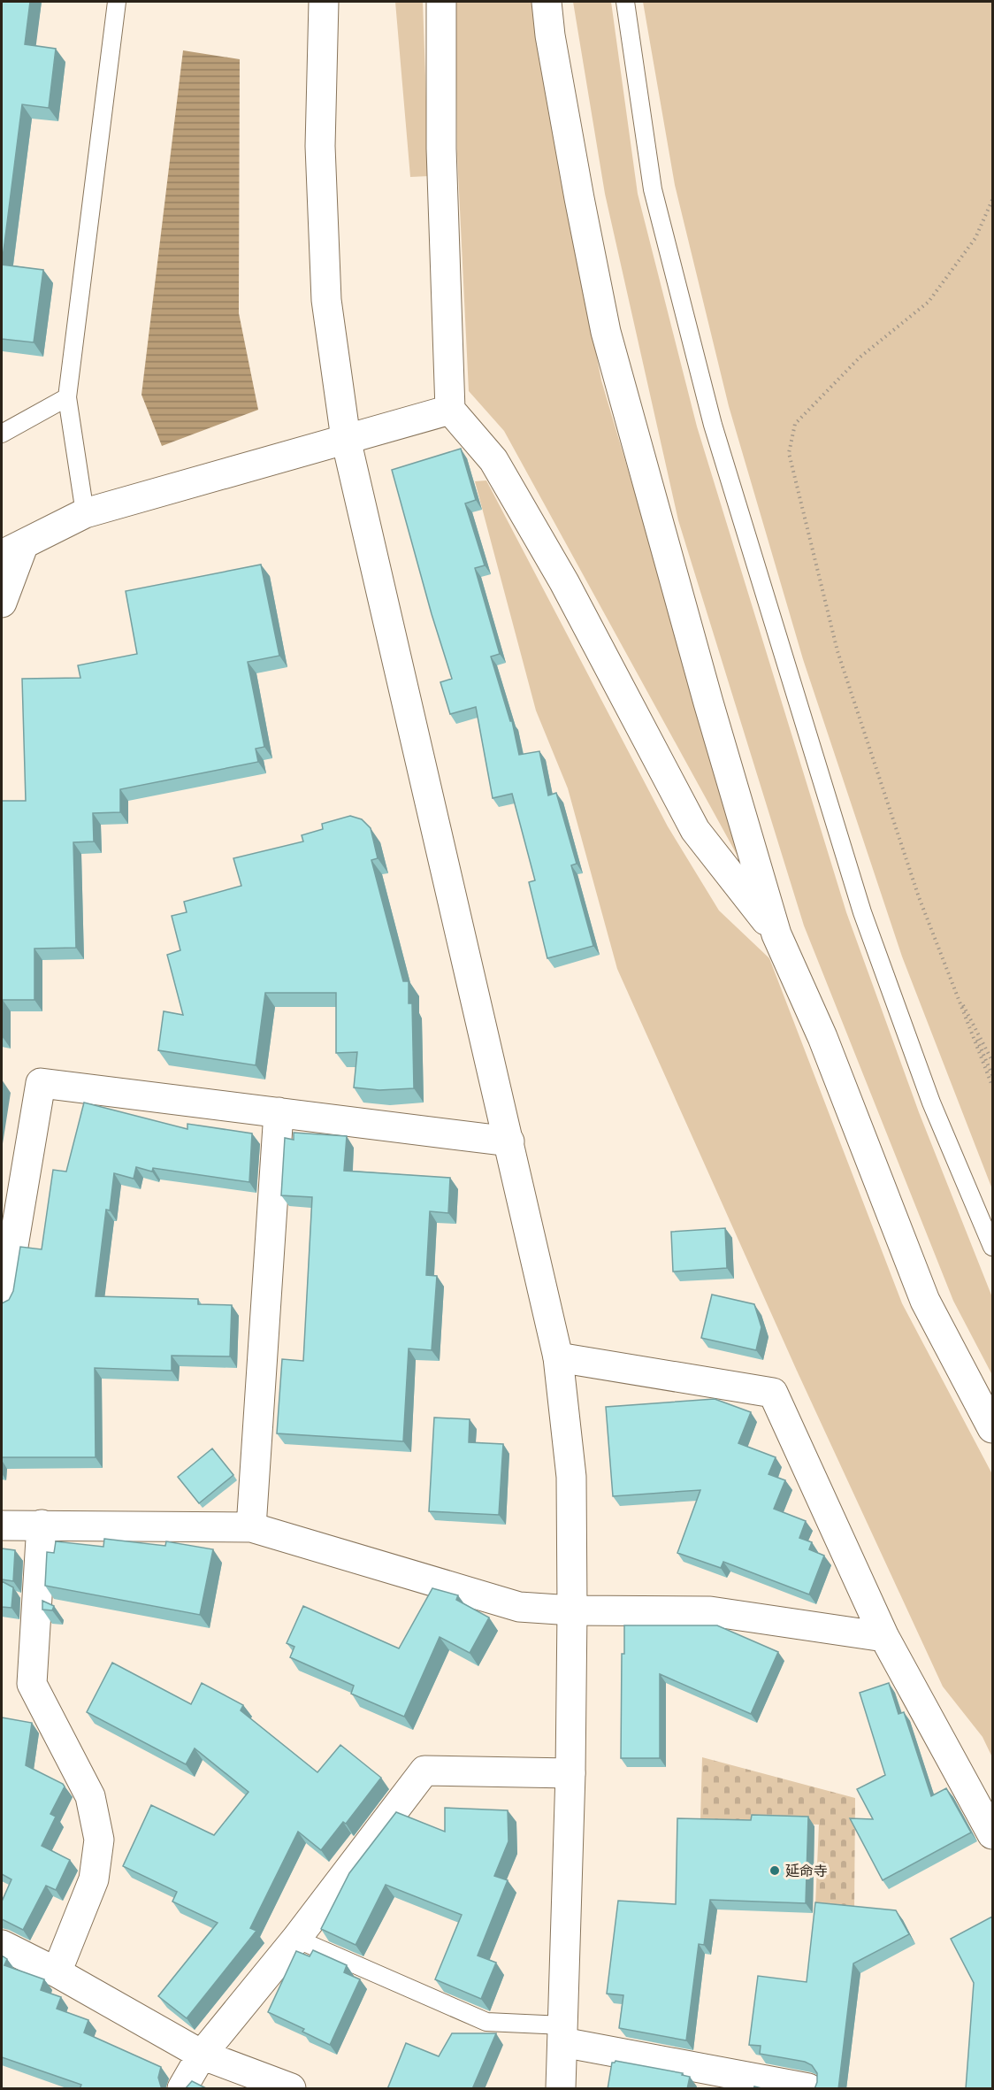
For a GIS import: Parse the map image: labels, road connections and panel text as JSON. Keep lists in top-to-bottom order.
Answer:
{
  "places": ["延命寺"]
}
